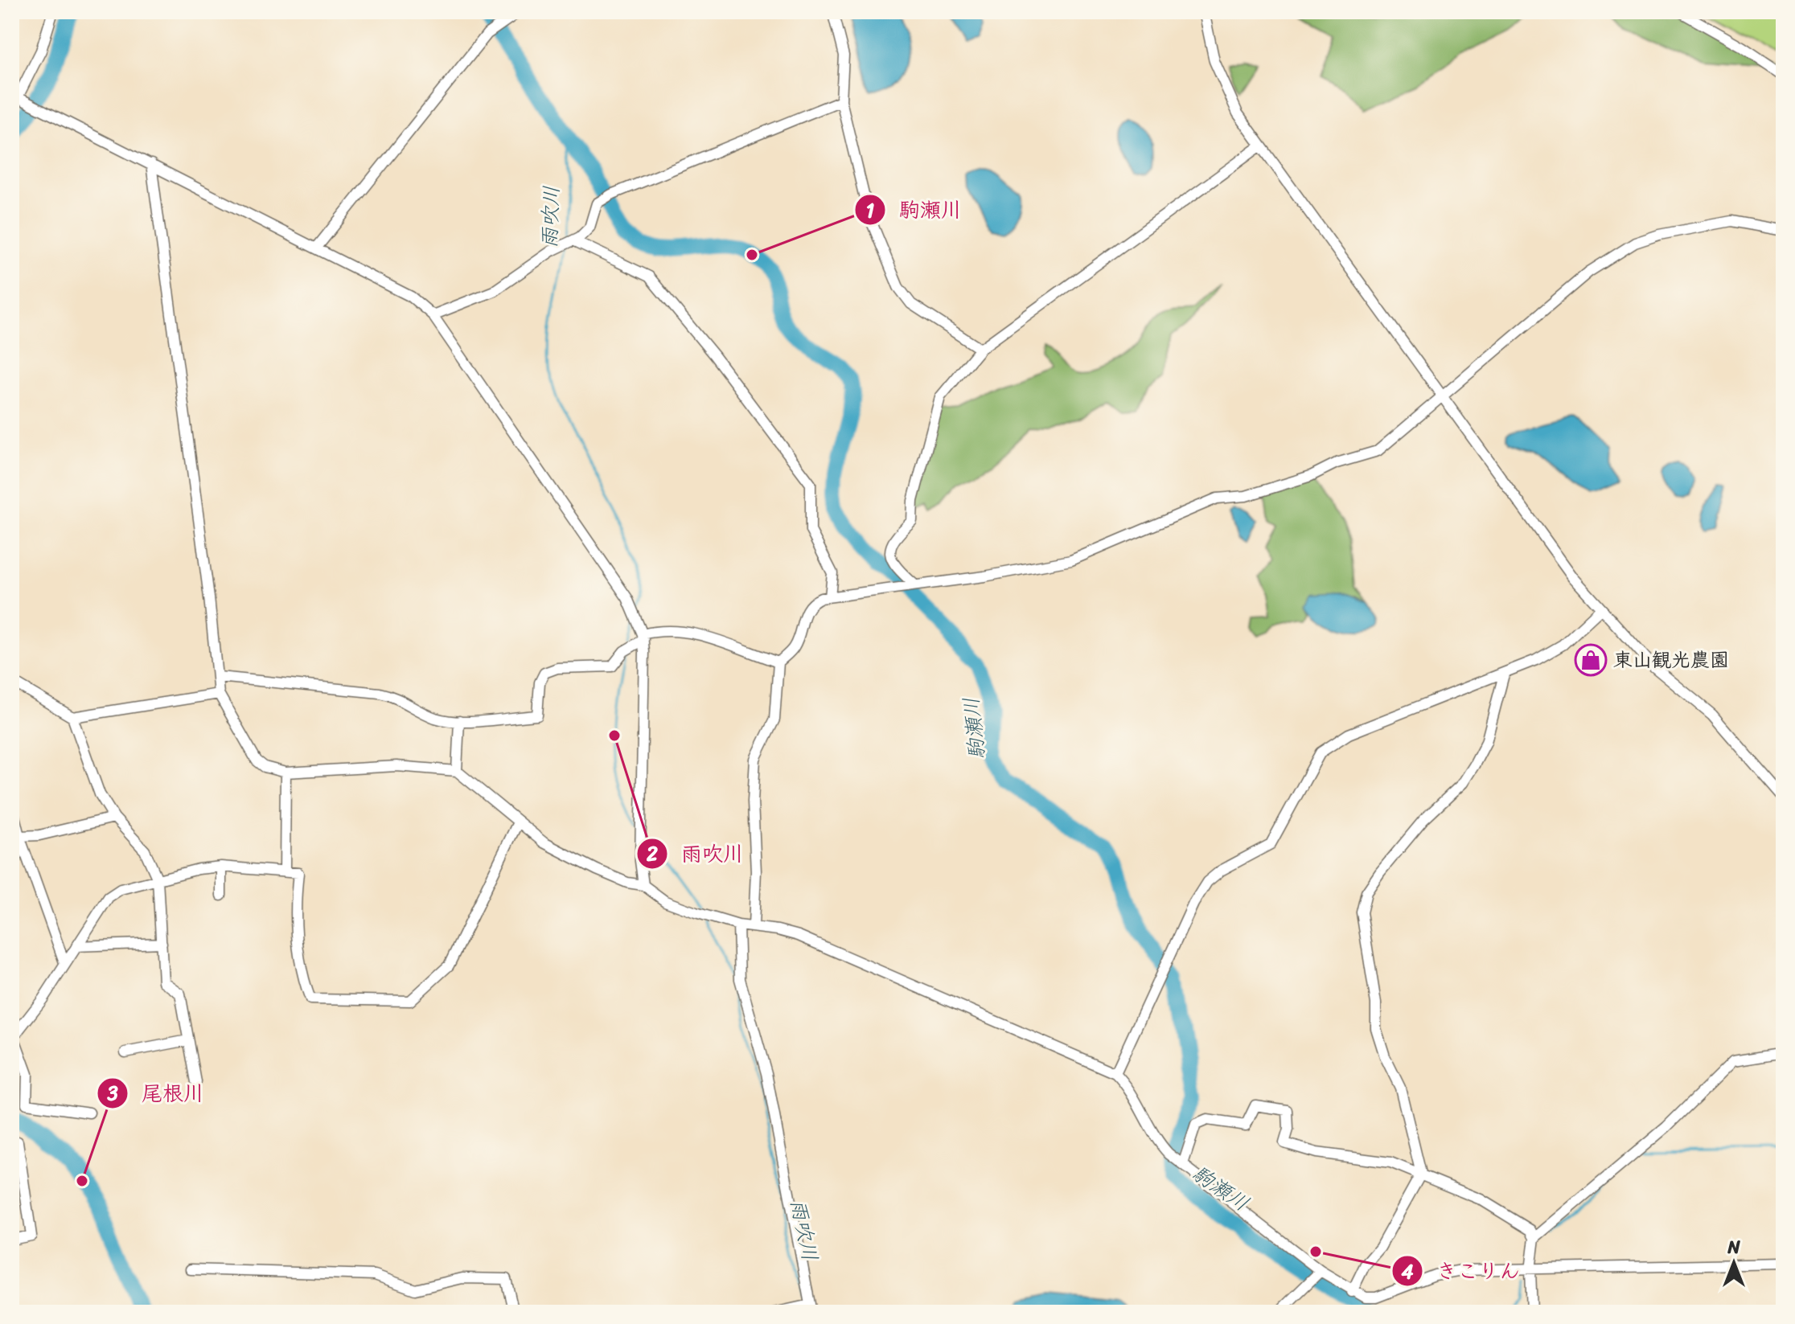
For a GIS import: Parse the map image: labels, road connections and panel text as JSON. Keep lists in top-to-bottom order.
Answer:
{
  "water": ["雨吹川", "駒瀬川"],
  "places": {
    "other": [
      "駒瀬川",
      "雨吹川",
      "尾根川",
      "きこりん"
    ],
    "shop": ["東山観光農園"]
  },
  "north": "top"
}
